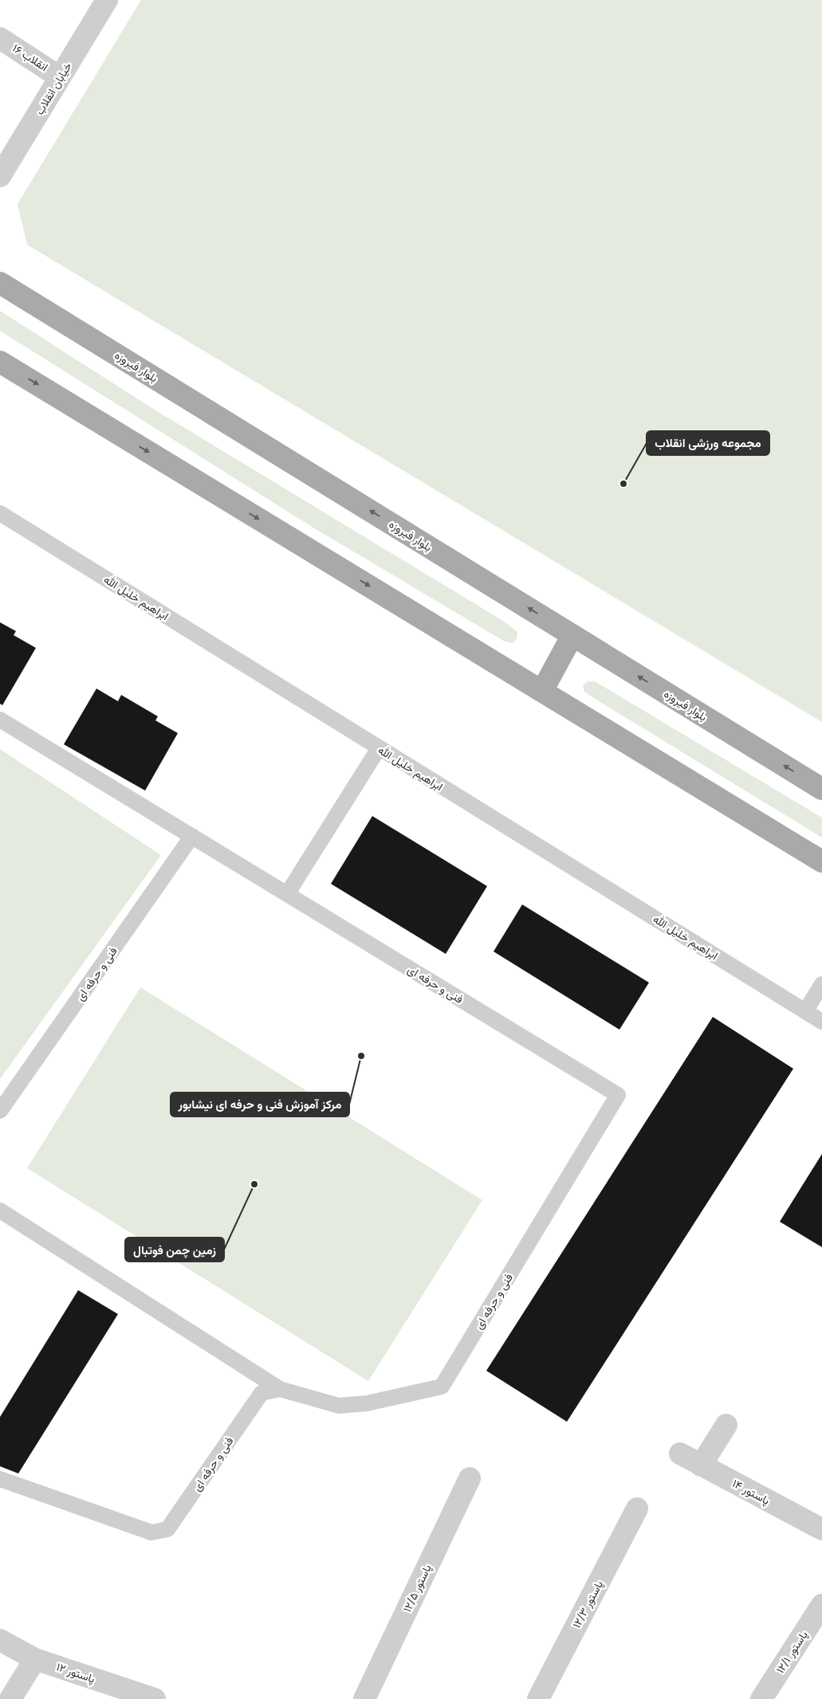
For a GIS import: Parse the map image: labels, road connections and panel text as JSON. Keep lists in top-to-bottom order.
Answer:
{
  "streets": {
    "main road": ["بلوار فیروزه"],
    "street": [
      "انقلاب ۱۶",
      "خیابان انقلاب",
      "پاستور ۱۴",
      "پاستور ۱۲/۵",
      "پاستور ۱۲/۳",
      "پاستور ۱۲/۱",
      "۱۲ پاستور"
    ],
    "lane": ["ابراهیم خلیل الله", "فنی و حرفه ای"]
  },
  "crossings": [
    ["انقلاب ۱۶", "خیابان انقلاب"]
  ],
  "places": ["مجموعه ورزشی انقلاب", "مرکز آموزش فنی و حرفه ای نیشابور", "زمین چمن فوتبال"]
}
